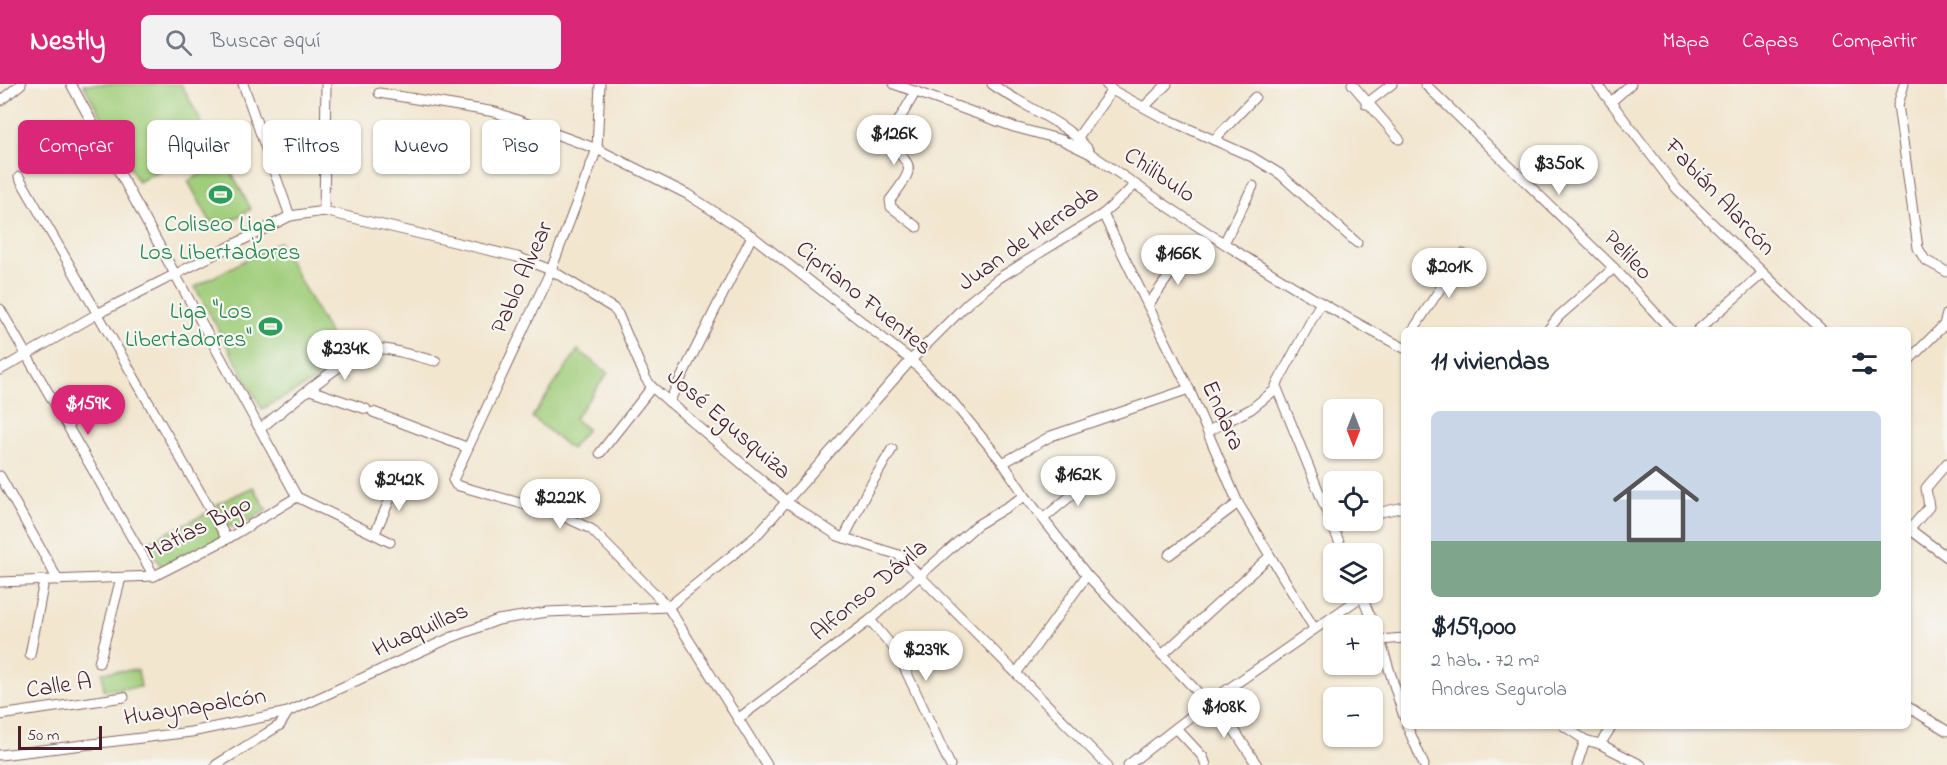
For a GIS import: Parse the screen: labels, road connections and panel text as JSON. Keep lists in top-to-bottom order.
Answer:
{
  "streets": {
    "street": [
      "Chilibulo",
      "Fabián Alarcón",
      "Juan de Herrada",
      "Pelileo",
      "Pablo Alvear",
      "Cipriano Fuentes",
      "Endara",
      "José Egusquiza",
      "Matías Bigo",
      "Alfonso Dávila",
      "Huaquillas",
      "Calle A",
      "Huaynapalcón"
    ]
  },
  "crossings": [
    ["Chilibulo", "Juan de Herrada"],
    ["Juan de Herrada", "Pablo Alvear"],
    ["Juan de Herrada", "Cipriano Fuentes"],
    ["Juan de Herrada", "Endara"],
    ["Juan de Herrada", "José Egusquiza"],
    ["Juan de Herrada", "Huaquillas"],
    ["Pablo Alvear", "Cipriano Fuentes"],
    ["Pablo Alvear", "José Egusquiza"],
    ["Pablo Alvear", "Huaquillas"],
    ["Cipriano Fuentes", "Alfonso Dávila"],
    ["José Egusquiza", "Alfonso Dávila"],
    ["Huaquillas", "Huaynapalcón"]
  ],
  "places": {
    "sports": ["Coliseo Liga Los Libertadores", "Liga \"Los Libertadores\""]
  },
  "scale_bar": "50 m",
  "north": "bottom",
  "page": {
    "header": "Nestly",
    "search": "Buscar aquí",
    "nav": ["Mapa", "Capas", "Compartir"],
    "price": [
      "$126K",
      "$350K",
      "$166K",
      "$201K",
      "$234K",
      "$159K",
      "$162K",
      "$242K",
      "$222K",
      "$239K",
      "$108K"
    ],
    "chip": [
      "Comprar",
      "Alquilar",
      "Filtros",
      "Nuevo",
      "Piso"
    ],
    "heading": "11 viviendas",
    "map_buttons": ["+", "−"],
    "list": [
      {
        "name": "$159,000",
        "note": "2 hab. · 72 m² · Andres Segurola"
      }
    ],
    "scale": "50 m"
  }
}
